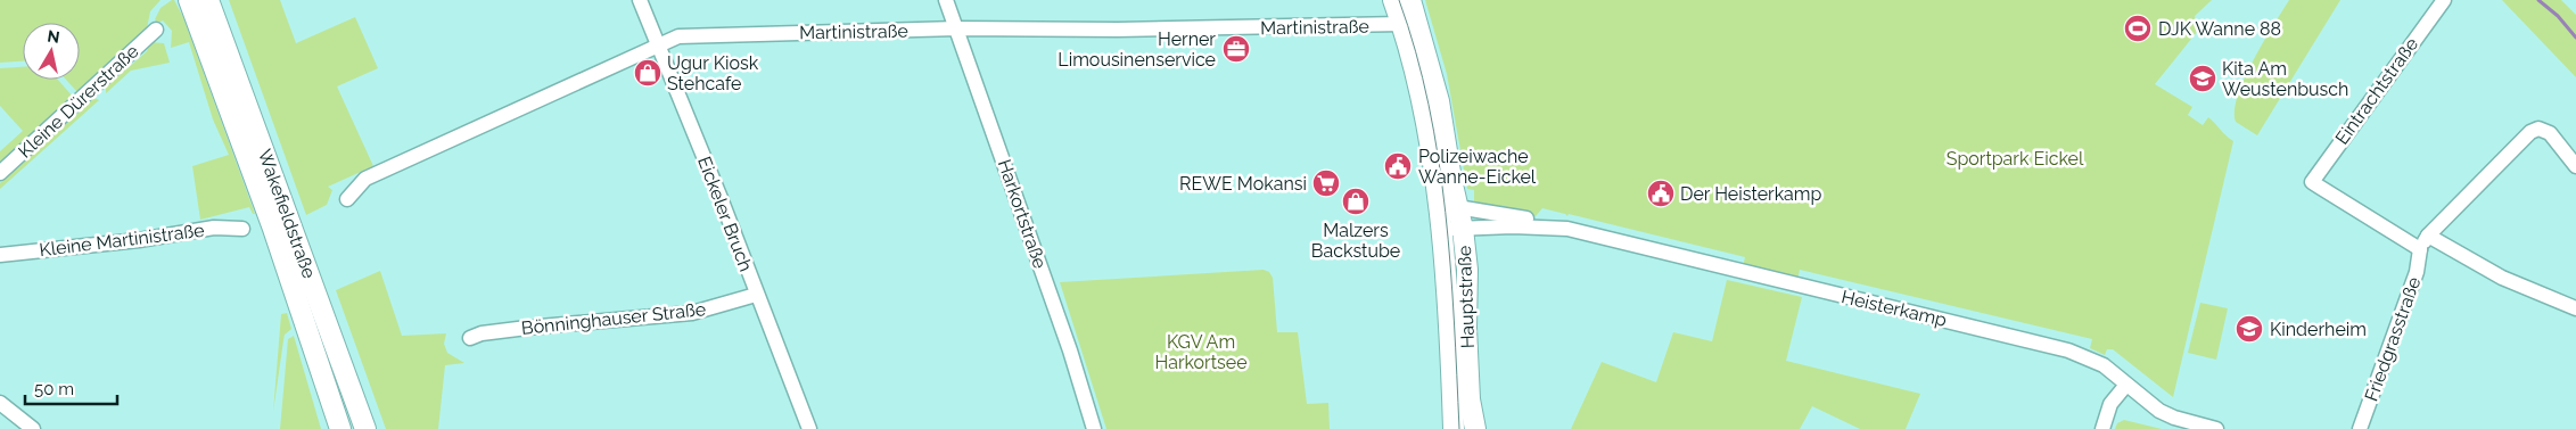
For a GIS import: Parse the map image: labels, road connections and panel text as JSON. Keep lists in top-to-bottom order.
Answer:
{
  "streets": {
    "main road": ["Wakefieldstraße", "Hauptstraße"],
    "street": [
      "Martinistraße",
      "Eintrachtstraße",
      "Kleine Dürerstraße",
      "Eickeler Bruch",
      "Harkortstraße",
      "Kleine Martinistraße",
      "Heisterkamp",
      "Bönninghauser Straße",
      "Friedgrasstraße"
    ]
  },
  "crossings": [
    ["Martinistraße", "Eickeler Bruch"],
    ["Martinistraße", "Harkortstraße"],
    ["Martinistraße", "Hauptstraße"],
    ["Eintrachtstraße", "Friedgrasstraße"],
    ["Eickeler Bruch", "Bönninghauser Straße"],
    ["Hauptstraße", "Heisterkamp"]
  ],
  "parks": ["Sportpark Eickel", "KGV Am Harkortsee"],
  "places": {
    "sports": ["DJK Wanne 88"],
    "office": ["Herner Limousinenservice"],
    "shop": ["Ugur Kiosk Stehcafe", "Malzers Backstube"],
    "school or university": ["Kita Am Weustenbusch", "Kinderheim"],
    "public building": ["Polizeiwache Wanne-Eickel", "Der Heisterkamp"],
    "supermarket": ["REWE Mokansi"]
  },
  "scale_bar": "50 m",
  "north": "top"
}
